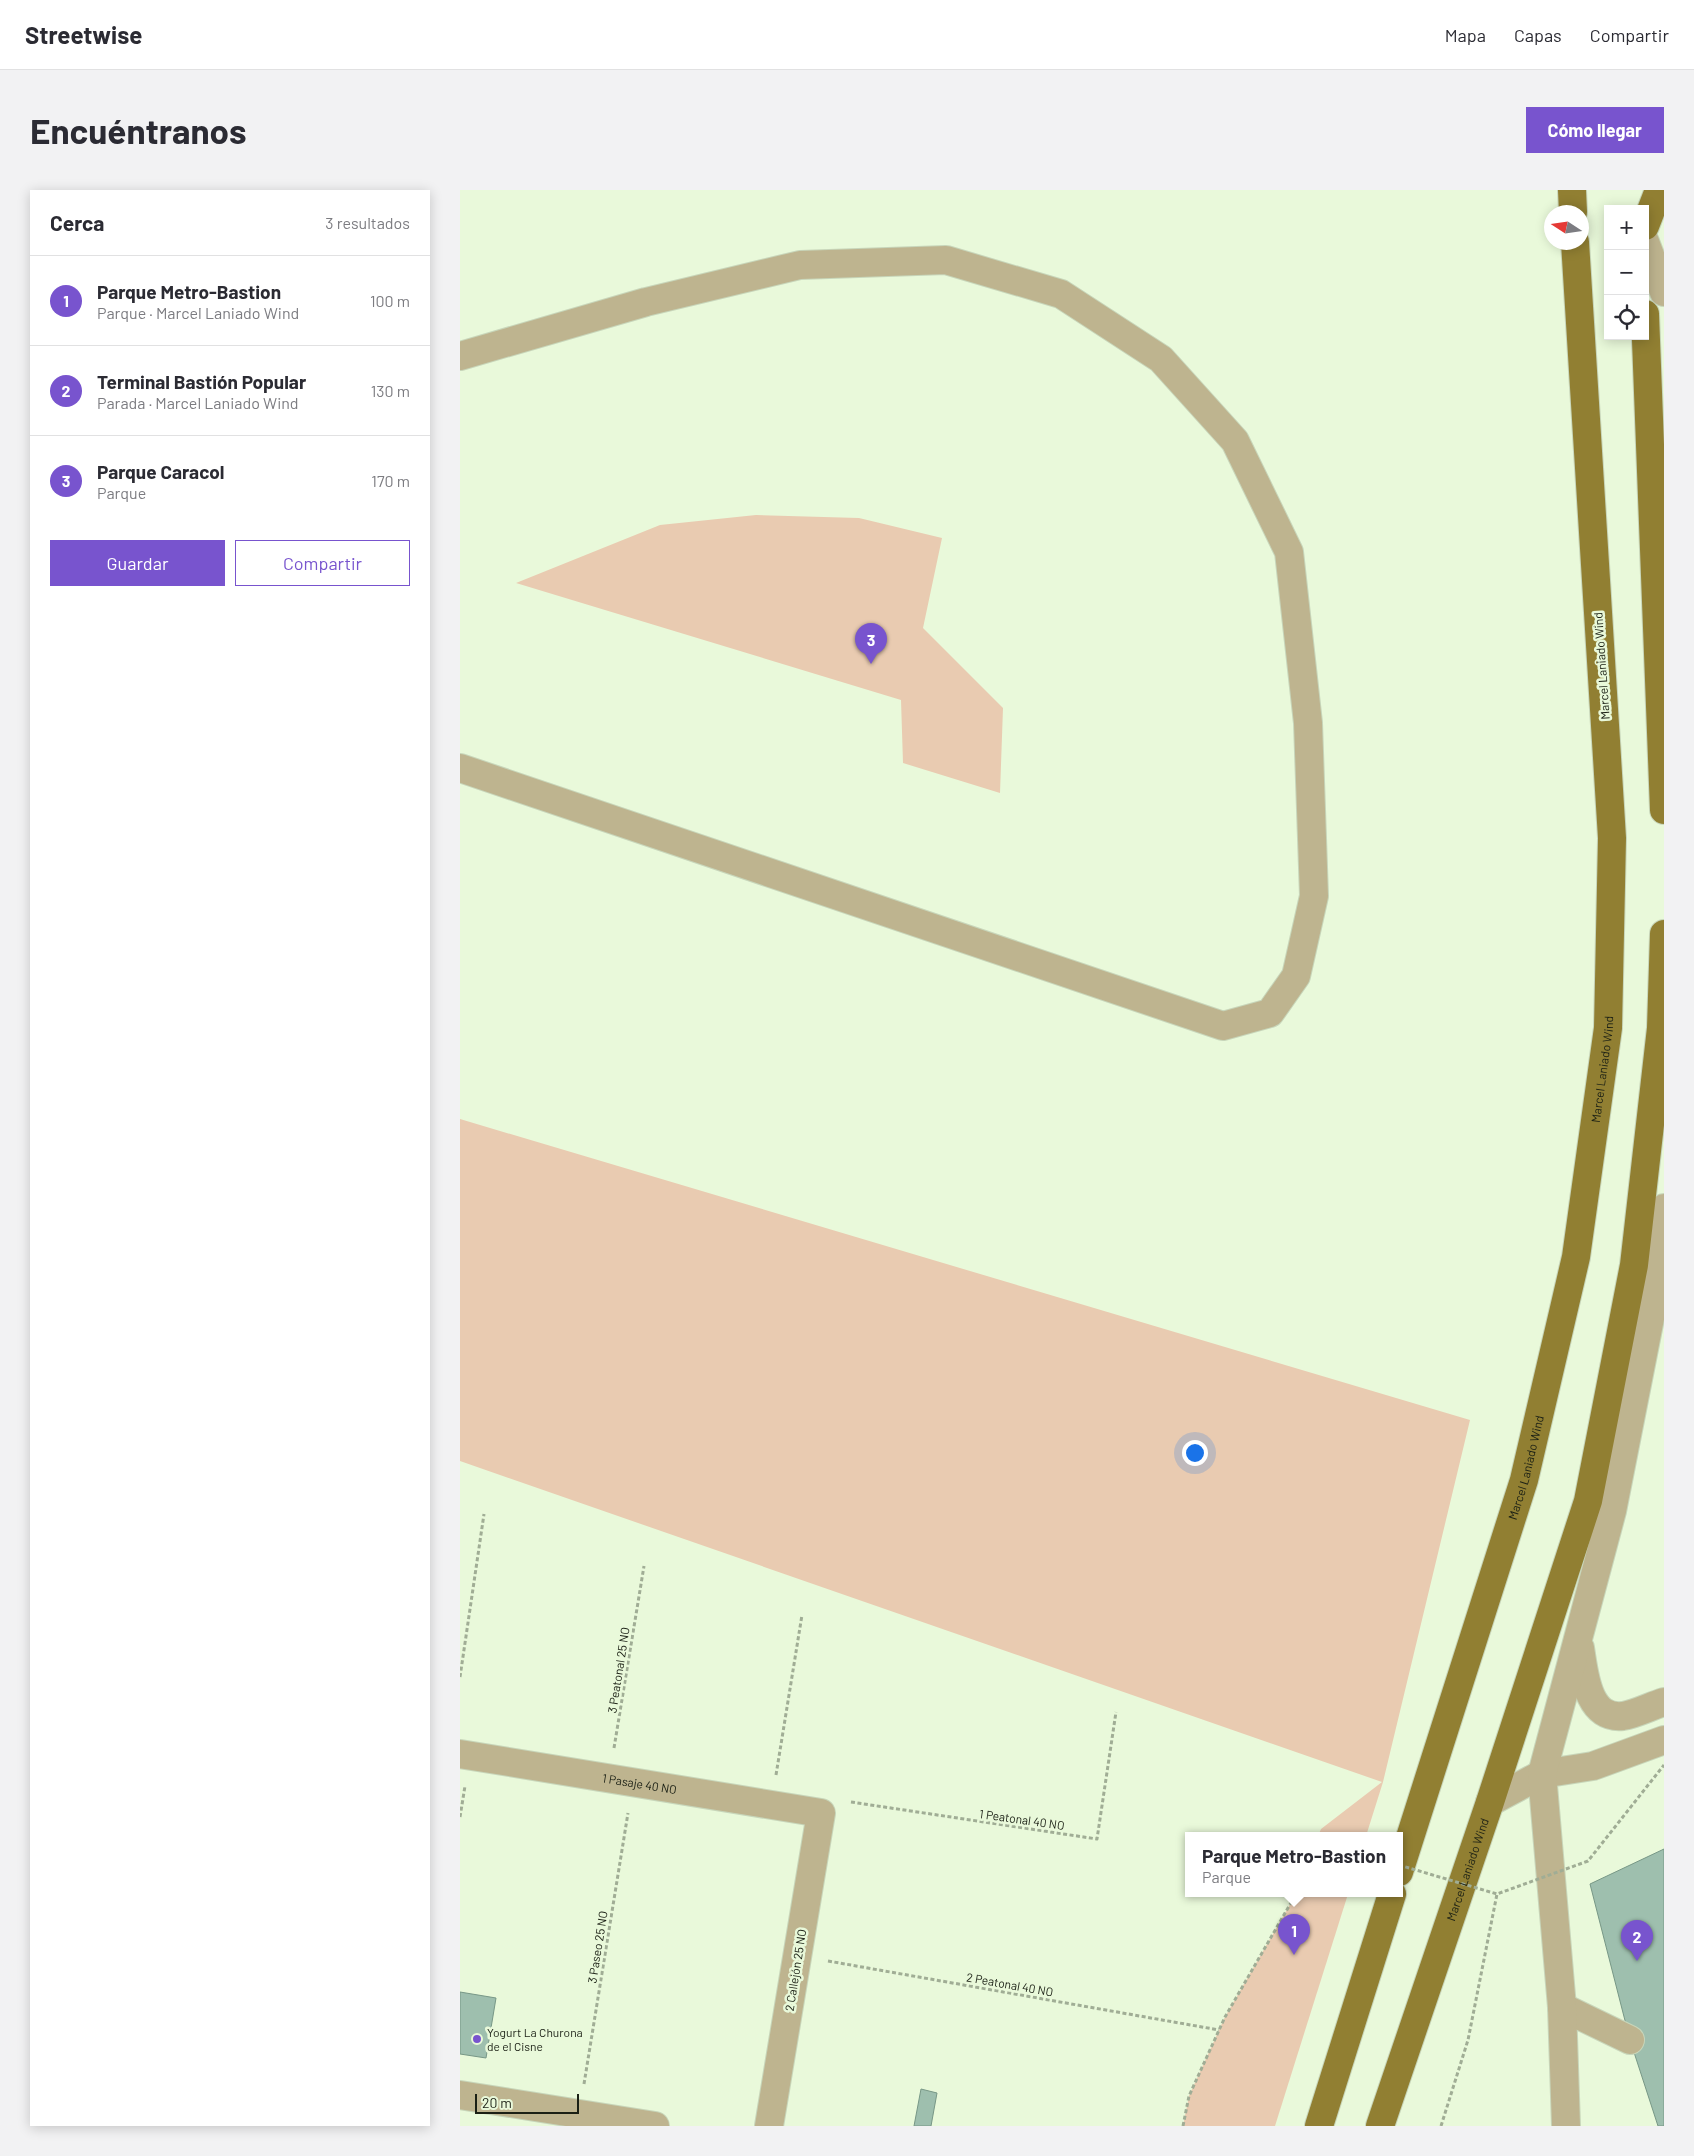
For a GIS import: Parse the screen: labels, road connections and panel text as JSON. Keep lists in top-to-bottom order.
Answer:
{
  "streets": {
    "main road": ["Marcel Laniado Wind"],
    "street": ["1 Pasaje 40 NO", "2 Callejón 25 NO"],
    "path": [
      "3 Peatonal 25 NO",
      "1 Peatonal 40 NO",
      "3 Paseo 25 NO",
      "2 Peatonal 40 NO"
    ]
  },
  "crossings": [
    ["3 Peatonal 25 NO", "1 Pasaje 40 NO"],
    ["3 Peatonal 25 NO", "3 Paseo 25 NO"],
    ["1 Pasaje 40 NO", "1 Peatonal 40 NO"],
    ["1 Pasaje 40 NO", "3 Paseo 25 NO"],
    ["1 Pasaje 40 NO", "2 Callejón 25 NO"],
    ["1 Peatonal 40 NO", "2 Callejón 25 NO"],
    ["2 Callejón 25 NO", "2 Peatonal 40 NO"]
  ],
  "places": ["Yogurt La Churona de el Cisne"],
  "scale_bar": "20 m",
  "north": "left",
  "page": {
    "header": "Streetwise",
    "nav": ["Mapa", "Capas", "Compartir"],
    "buttons": [
      "Cómo llegar",
      ["Guardar", "Compartir"]
    ],
    "title": "Encuéntranos",
    "heading": ["Cerca", "3 resultados"],
    "map_buttons": ["+", "−"],
    "list": [
      {
        "mark": "1",
        "name": "Parque Metro-Bastion",
        "note": "Parque · Marcel Laniado Wind",
        "value": "100 m"
      },
      {
        "mark": "2",
        "name": "Terminal Bastión Popular",
        "note": "Parada · Marcel Laniado Wind",
        "value": "130 m"
      },
      {
        "mark": "3",
        "name": "Parque Caracol",
        "note": "Parque",
        "value": "170 m"
      }
    ],
    "pins": ["3", "1", "2"],
    "popup": ["Parque Metro-Bastion", "Parque"],
    "scale": "20 m"
  }
}
